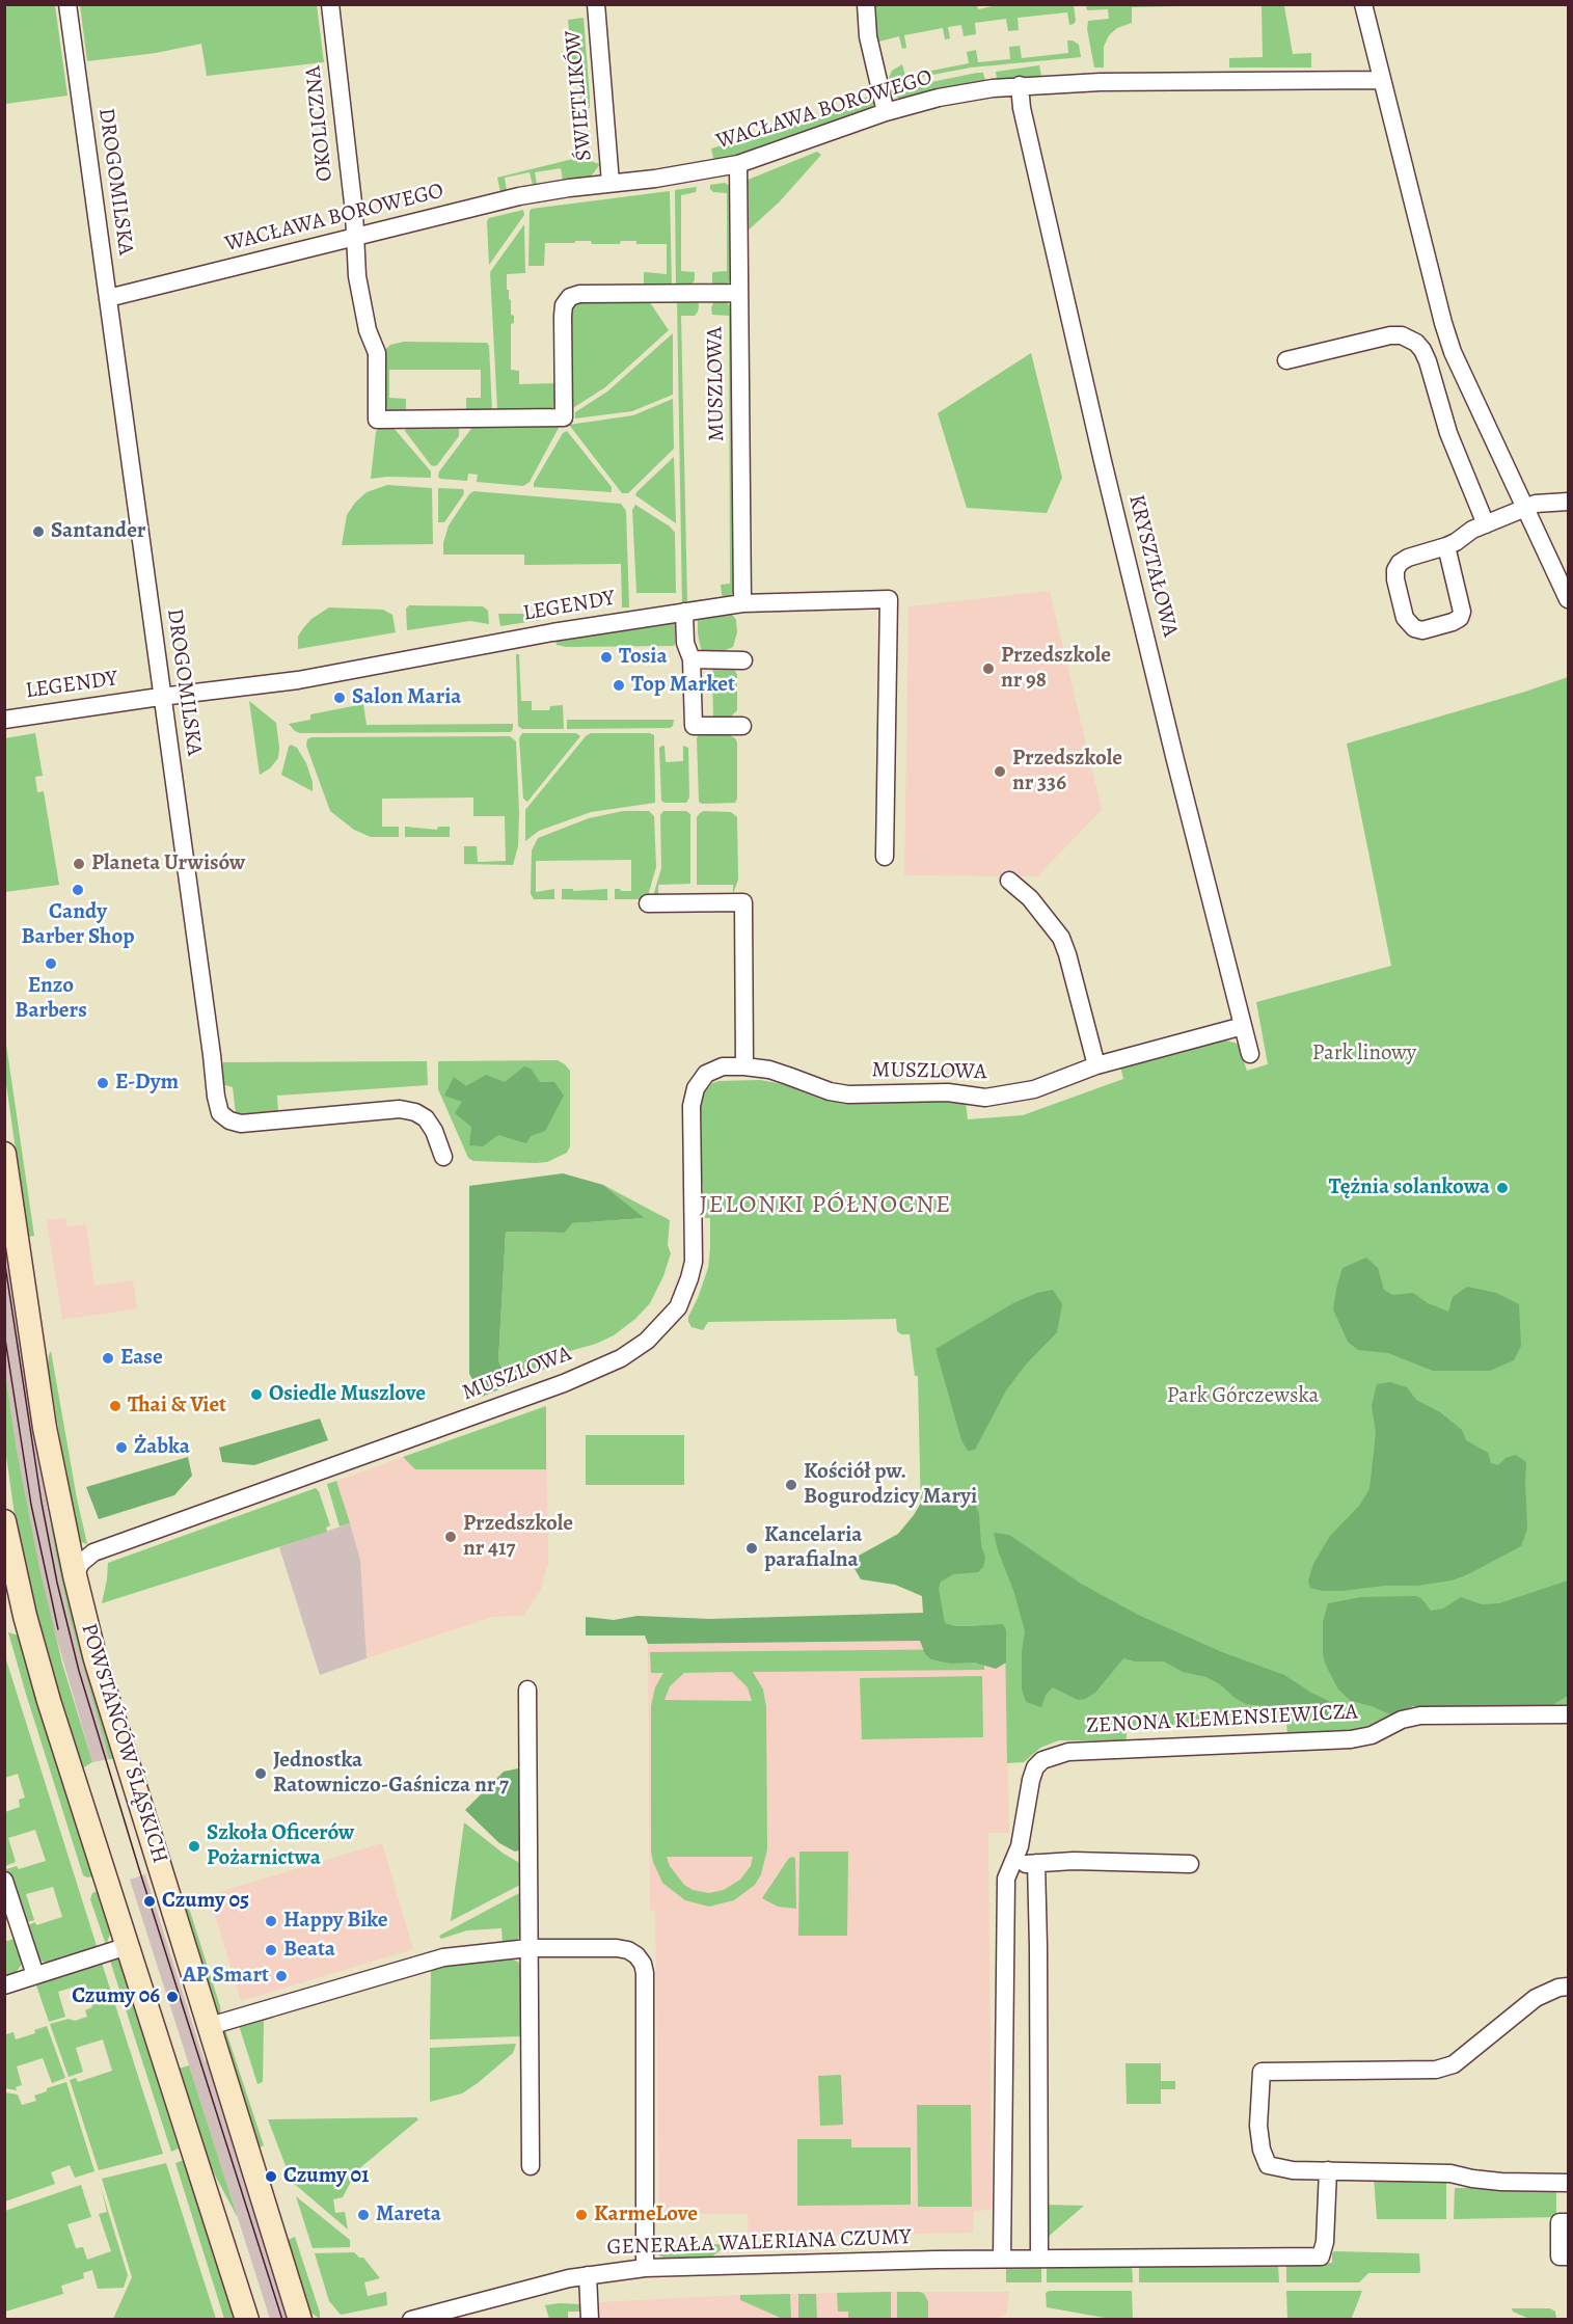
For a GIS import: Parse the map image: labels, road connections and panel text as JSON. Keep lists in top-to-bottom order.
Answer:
{
  "streets": {
    "main road": ["POWSTAŃCÓW ŚLĄSKICH"],
    "street": [
      "ŚWIETLIKÓW",
      "WACŁAWA BOROWEGO",
      "OKOLICZNA",
      "DROGOMILSKA",
      "MUSZLOWA",
      "KRYSZTAŁOWA",
      "LEGENDY",
      "ZENONA KLEMENSIEWICZA",
      "GENERAŁA WALERIANA CZUMY"
    ]
  },
  "crossings": [
    ["ŚWIETLIKÓW", "WACŁAWA BOROWEGO"],
    ["WACŁAWA BOROWEGO", "OKOLICZNA"],
    ["WACŁAWA BOROWEGO", "DROGOMILSKA"],
    ["WACŁAWA BOROWEGO", "MUSZLOWA"],
    ["WACŁAWA BOROWEGO", "KRYSZTAŁOWA"],
    ["OKOLICZNA", "MUSZLOWA"],
    ["DROGOMILSKA", "LEGENDY"],
    ["MUSZLOWA", "KRYSZTAŁOWA"],
    ["MUSZLOWA", "LEGENDY"]
  ],
  "districts": ["JELONKI PÓŁNOCNE"],
  "parks": ["Park linowy", "Park Górczewska"],
  "places": [
    "Santander",
    "Tosia",
    "Przedszkole nr 98",
    "Top Market",
    "Salon Maria",
    "Przedszkole nr 336",
    "Planeta Urwisów",
    "Candy Barber Shop",
    "Enzo Barbers",
    "E-Dym",
    "Tężnia solankowa",
    "Ease",
    "Osiedle Muszlove",
    "Thai & Viet",
    "Żabka",
    "Kościół pw. Bogurodzicy Maryi",
    "Przedszkole nr 417",
    "Kancelaria parafialna",
    "Jednostka Ratowniczo-Gaśnicza nr 7",
    "Szkoła Oficerów Pożarnictwa",
    "Czumy 05",
    "Happy Bike",
    "Beata",
    "AP Smart",
    "Czumy 06",
    "Czumy 01",
    "Mareta",
    "KarmeLove"
  ]
}
